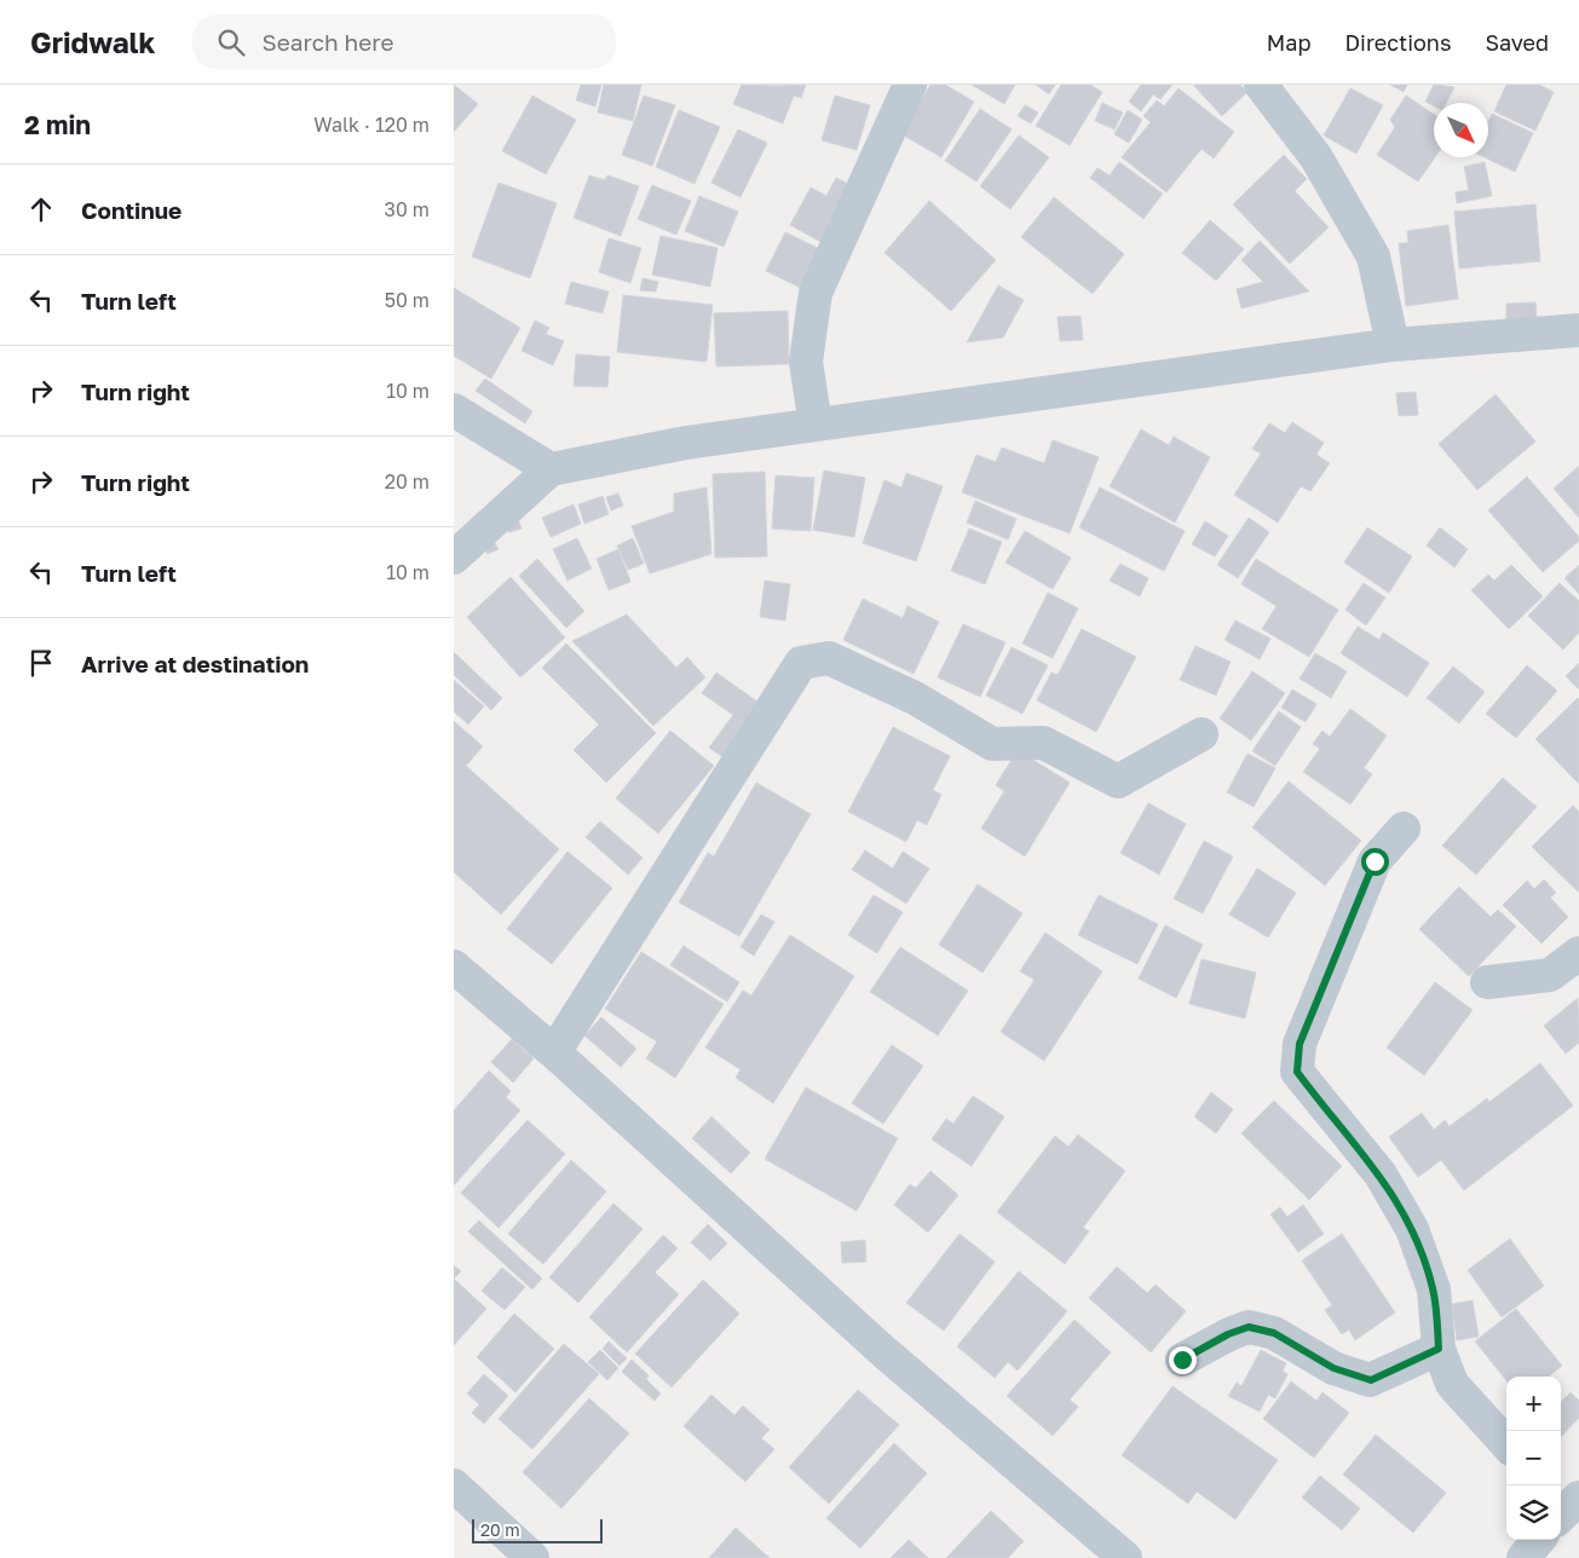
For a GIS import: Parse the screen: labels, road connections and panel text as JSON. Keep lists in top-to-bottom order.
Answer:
{
  "scale_bar": "20 m",
  "north": "bottom right",
  "page": {
    "header": "Gridwalk",
    "search": "Search here",
    "nav": ["Map", "Directions", "Saved"],
    "heading": ["2 min", "Walk · 120 m"],
    "list": [
      ["Continue", "30 m"],
      ["Turn left", "50 m"],
      ["Turn right", "10 m"],
      ["Turn right", "20 m"],
      ["Turn left", "10 m"],
      "Arrive at destination"
    ],
    "map_buttons": ["+", "−"],
    "scale": "20 m"
  }
}
